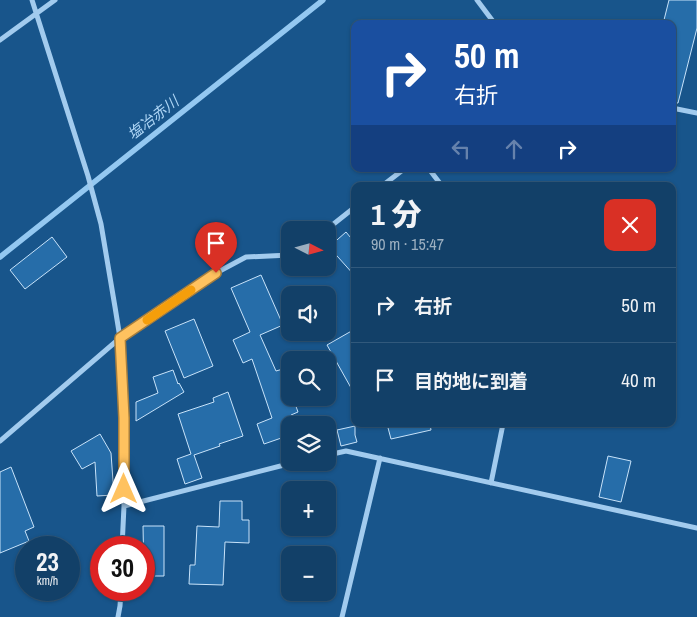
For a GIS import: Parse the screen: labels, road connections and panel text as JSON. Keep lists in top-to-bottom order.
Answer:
{
  "water": ["塩冶赤川"],
  "north": "right",
  "page": {
    "turn": ["50 m", "右折"],
    "heading": ["1 分", "90 m · 15:47"],
    "map_buttons": ["+", "−"],
    "list": [
      {
        "name": "右折",
        "value": "50 m"
      },
      {
        "name": "目的地に到着",
        "value": "40 m"
      }
    ],
    "speed": "23 km/h",
    "limit": "30"
  }
}
